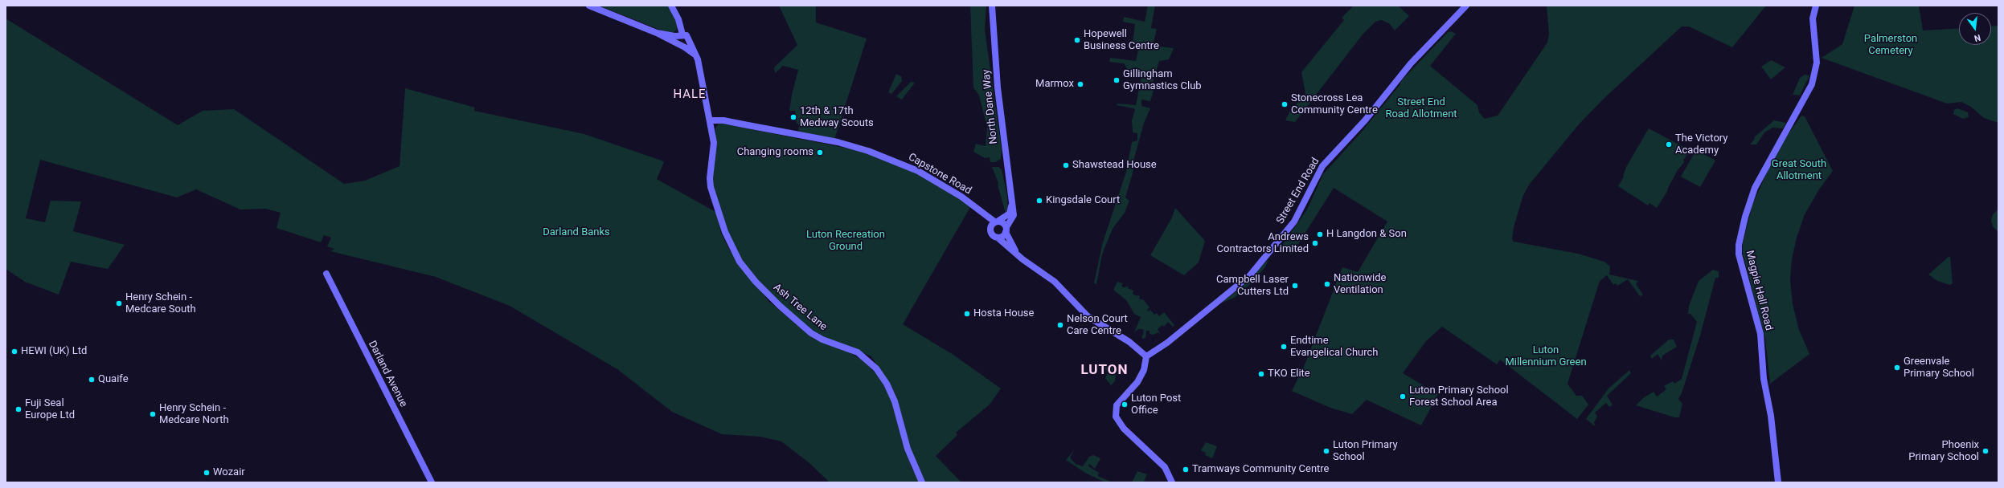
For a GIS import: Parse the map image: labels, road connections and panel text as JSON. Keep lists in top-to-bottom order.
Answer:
{
  "streets": {
    "street": [
      "North Dane Way",
      "Capstone Road",
      "Street End Road",
      "Magpie Hall Road",
      "Ash Tree Lane",
      "Darland Avenue"
    ]
  },
  "crossings": [
    ["North Dane Way", "Capstone Road"],
    ["Capstone Road", "Ash Tree Lane"]
  ],
  "districts": ["HALE", "LUTON"],
  "parks": [
    "Palmerston Cemetery",
    "Street End Road Allotment",
    "Great South Allotment",
    "Darland Banks",
    "Luton Recreation Ground",
    "Luton Millennium Green"
  ],
  "places": [
    "Hopewell Business Centre",
    "Gillingham Gymnastics Club",
    "Marmox",
    "Stonecross Lea Community Centre",
    "12th & 17th Medway Scouts",
    "The Victory Academy",
    "Changing rooms",
    "Shawstead House",
    "Kingsdale Court",
    "H Langdon & Son",
    "Andrews Contractors Limited",
    "Nationwide Ventilation",
    "Campbell Laser Cutters Ltd",
    "Henry Schein - Medcare South",
    "Hosta House",
    "Nelson Court Care Centre",
    "Endtime Evangelical Church",
    "HEWI (UK) Ltd",
    "Greenvale Primary School",
    "TKO Elite",
    "Quaife",
    "Luton Primary School Forest School Area",
    "Luton Post Office",
    "Fuji Seal Europe Ltd",
    "Henry Schein - Medcare North",
    "Luton Primary School",
    "Phoenix Primary School",
    "Tramways Community Centre",
    "Wozair"
  ],
  "north": "bottom"
}
